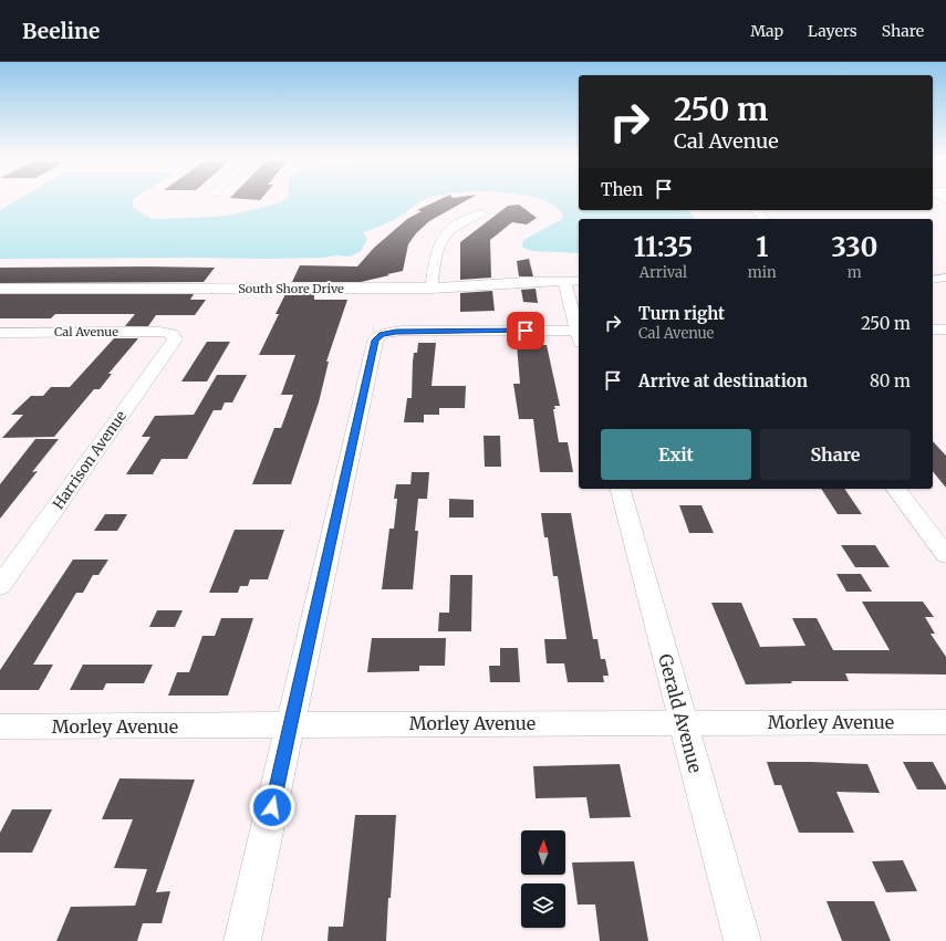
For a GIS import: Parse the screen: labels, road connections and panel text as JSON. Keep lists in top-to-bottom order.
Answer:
{
  "streets": {
    "street": [
      "South Shore Drive",
      "Cal Avenue",
      "Harrison Avenue",
      "Gerald Avenue",
      "Morley Avenue"
    ]
  },
  "crossings": [
    ["Cal Avenue", "Harrison Avenue"],
    ["Gerald Avenue", "Morley Avenue"]
  ],
  "north": "top",
  "page": {
    "header": "Beeline",
    "nav": ["Map", "Layers", "Share"],
    "turn": ["250 m", "Cal Avenue"],
    "then": "Then",
    "eta": [
      "11:35",
      "Arrival",
      "1",
      "min",
      "330",
      "m"
    ],
    "list": [
      {
        "name": "Turn right",
        "note": "Cal Avenue",
        "value": "250 m"
      },
      {
        "name": "Arrive at destination",
        "value": "80 m"
      }
    ],
    "buttons": ["Exit", "Share"]
  }
}
